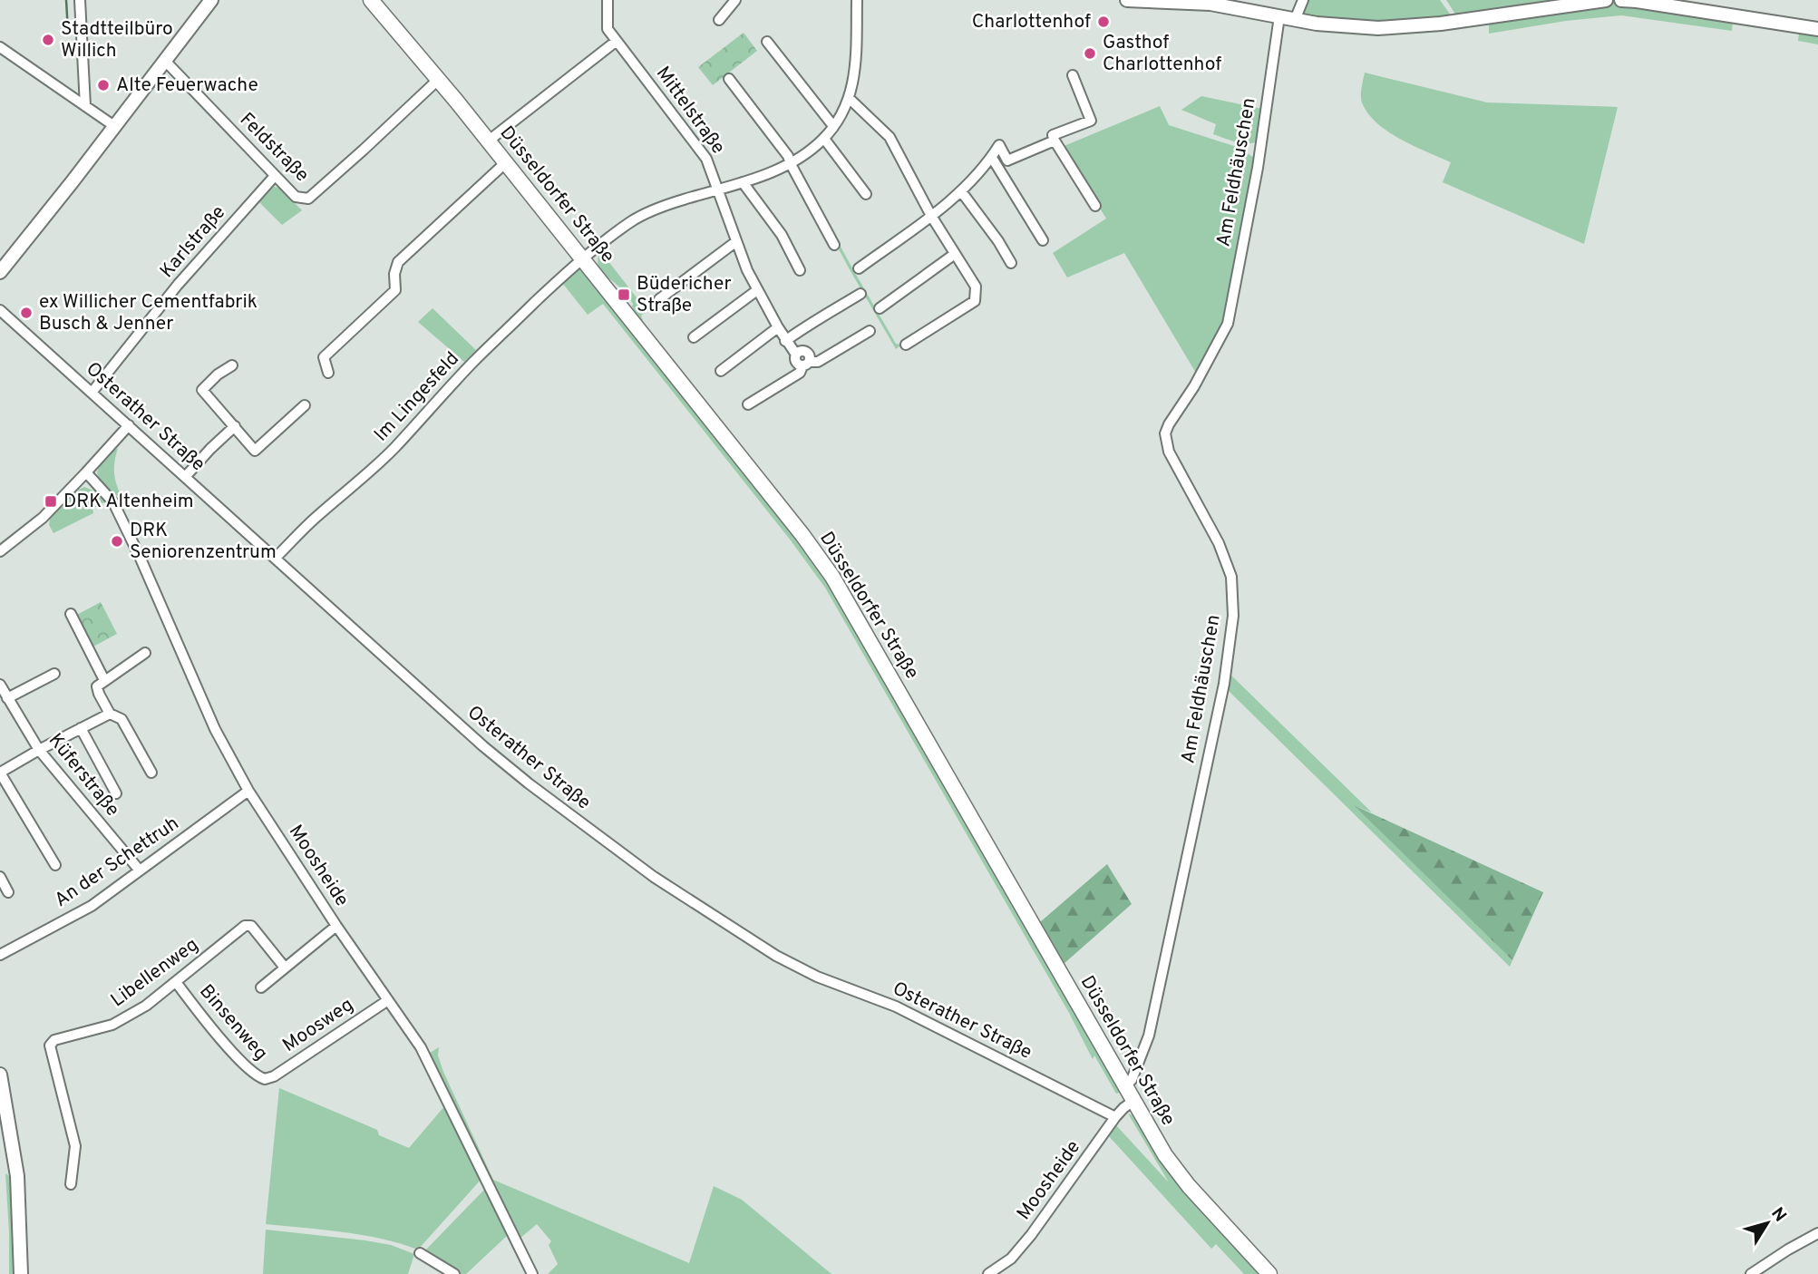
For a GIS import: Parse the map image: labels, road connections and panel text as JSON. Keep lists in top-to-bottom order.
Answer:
{
  "streets": {
    "main road": ["Düsseldorfer Straße"],
    "street": [
      "Mittelstraße",
      "Feldstraße",
      "Am Feldhäuschen",
      "Karlstraße",
      "Im Lingesfeld",
      "Osterather Straße",
      "Küferstraße",
      "An der Schettruh",
      "Moosheide",
      "Libellenweg",
      "Binsenweg",
      "Moosweg"
    ]
  },
  "crossings": [
    ["Feldstraße", "Düsseldorfer Straße"],
    ["Feldstraße", "Karlstraße"],
    ["Am Feldhäuschen", "Düsseldorfer Straße"],
    ["Düsseldorfer Straße", "Im Lingesfeld"],
    ["Düsseldorfer Straße", "Moosheide"],
    ["Karlstraße", "Osterather Straße"],
    ["Im Lingesfeld", "Osterather Straße"],
    ["Osterather Straße", "Moosheide"],
    ["Küferstraße", "An der Schettruh"],
    ["An der Schettruh", "Moosheide"],
    ["Moosheide", "Moosweg"],
    ["Libellenweg", "Binsenweg"],
    ["Binsenweg", "Moosweg"]
  ],
  "places": {
    "other": [
      "Charlottenhof",
      "Stadtteilbüro Willich",
      "Gasthof Charlottenhof",
      "Alte Feuerwache",
      "ex Willicher Cementfabrik Busch & Jenner",
      "DRK Seniorenzentrum"
    ],
    "transit": ["Büdericher Straße", "DRK Altenheim"]
  },
  "north": "top right"
}
